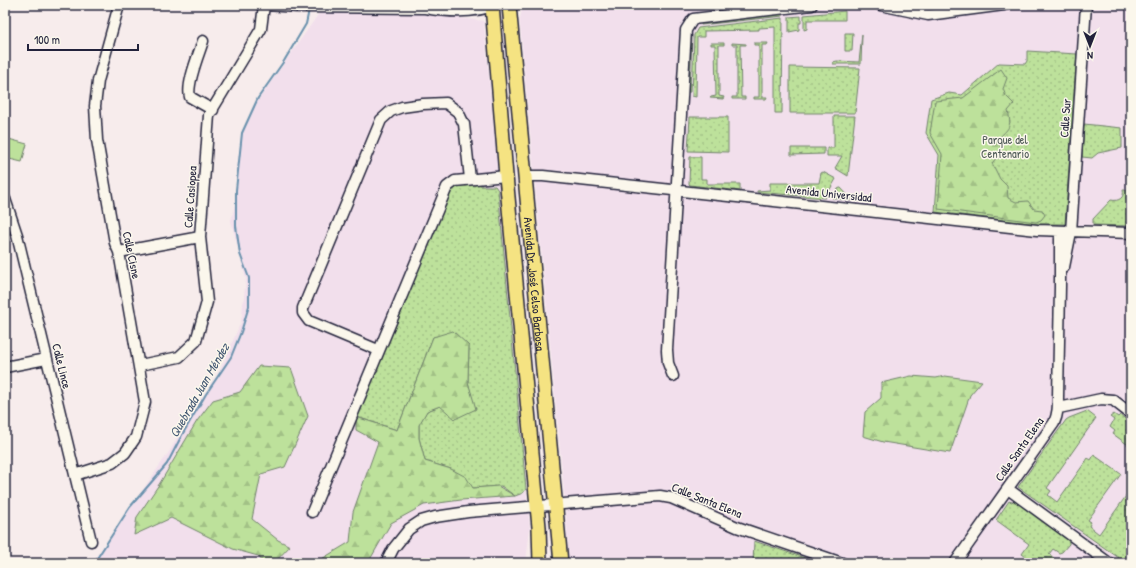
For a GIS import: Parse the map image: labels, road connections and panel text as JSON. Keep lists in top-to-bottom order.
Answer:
{
  "streets": {
    "main road": ["Avenida Dr. José Celso Barbosa"],
    "street": [
      "Calle Sur",
      "Avenida Universidad",
      "Calle Casiopea",
      "Calle Cisne",
      "Calle Lince",
      "Calle Santa Elena"
    ]
  },
  "crossings": [
    ["Calle Sur", "Avenida Universidad"],
    ["Calle Sur", "Calle Santa Elena"],
    ["Avenida Universidad", "Avenida Dr. José Celso Barbosa"],
    ["Avenida Universidad", "Calle Santa Elena"],
    ["Calle Casiopea", "Calle Cisne"],
    ["Calle Cisne", "Calle Lince"],
    ["Avenida Dr. José Celso Barbosa", "Calle Santa Elena"]
  ],
  "water": ["Quebrada Juan Méndez"],
  "parks": ["Parque del Centenario"],
  "scale_bar": "100 m",
  "north": "bottom"
}
